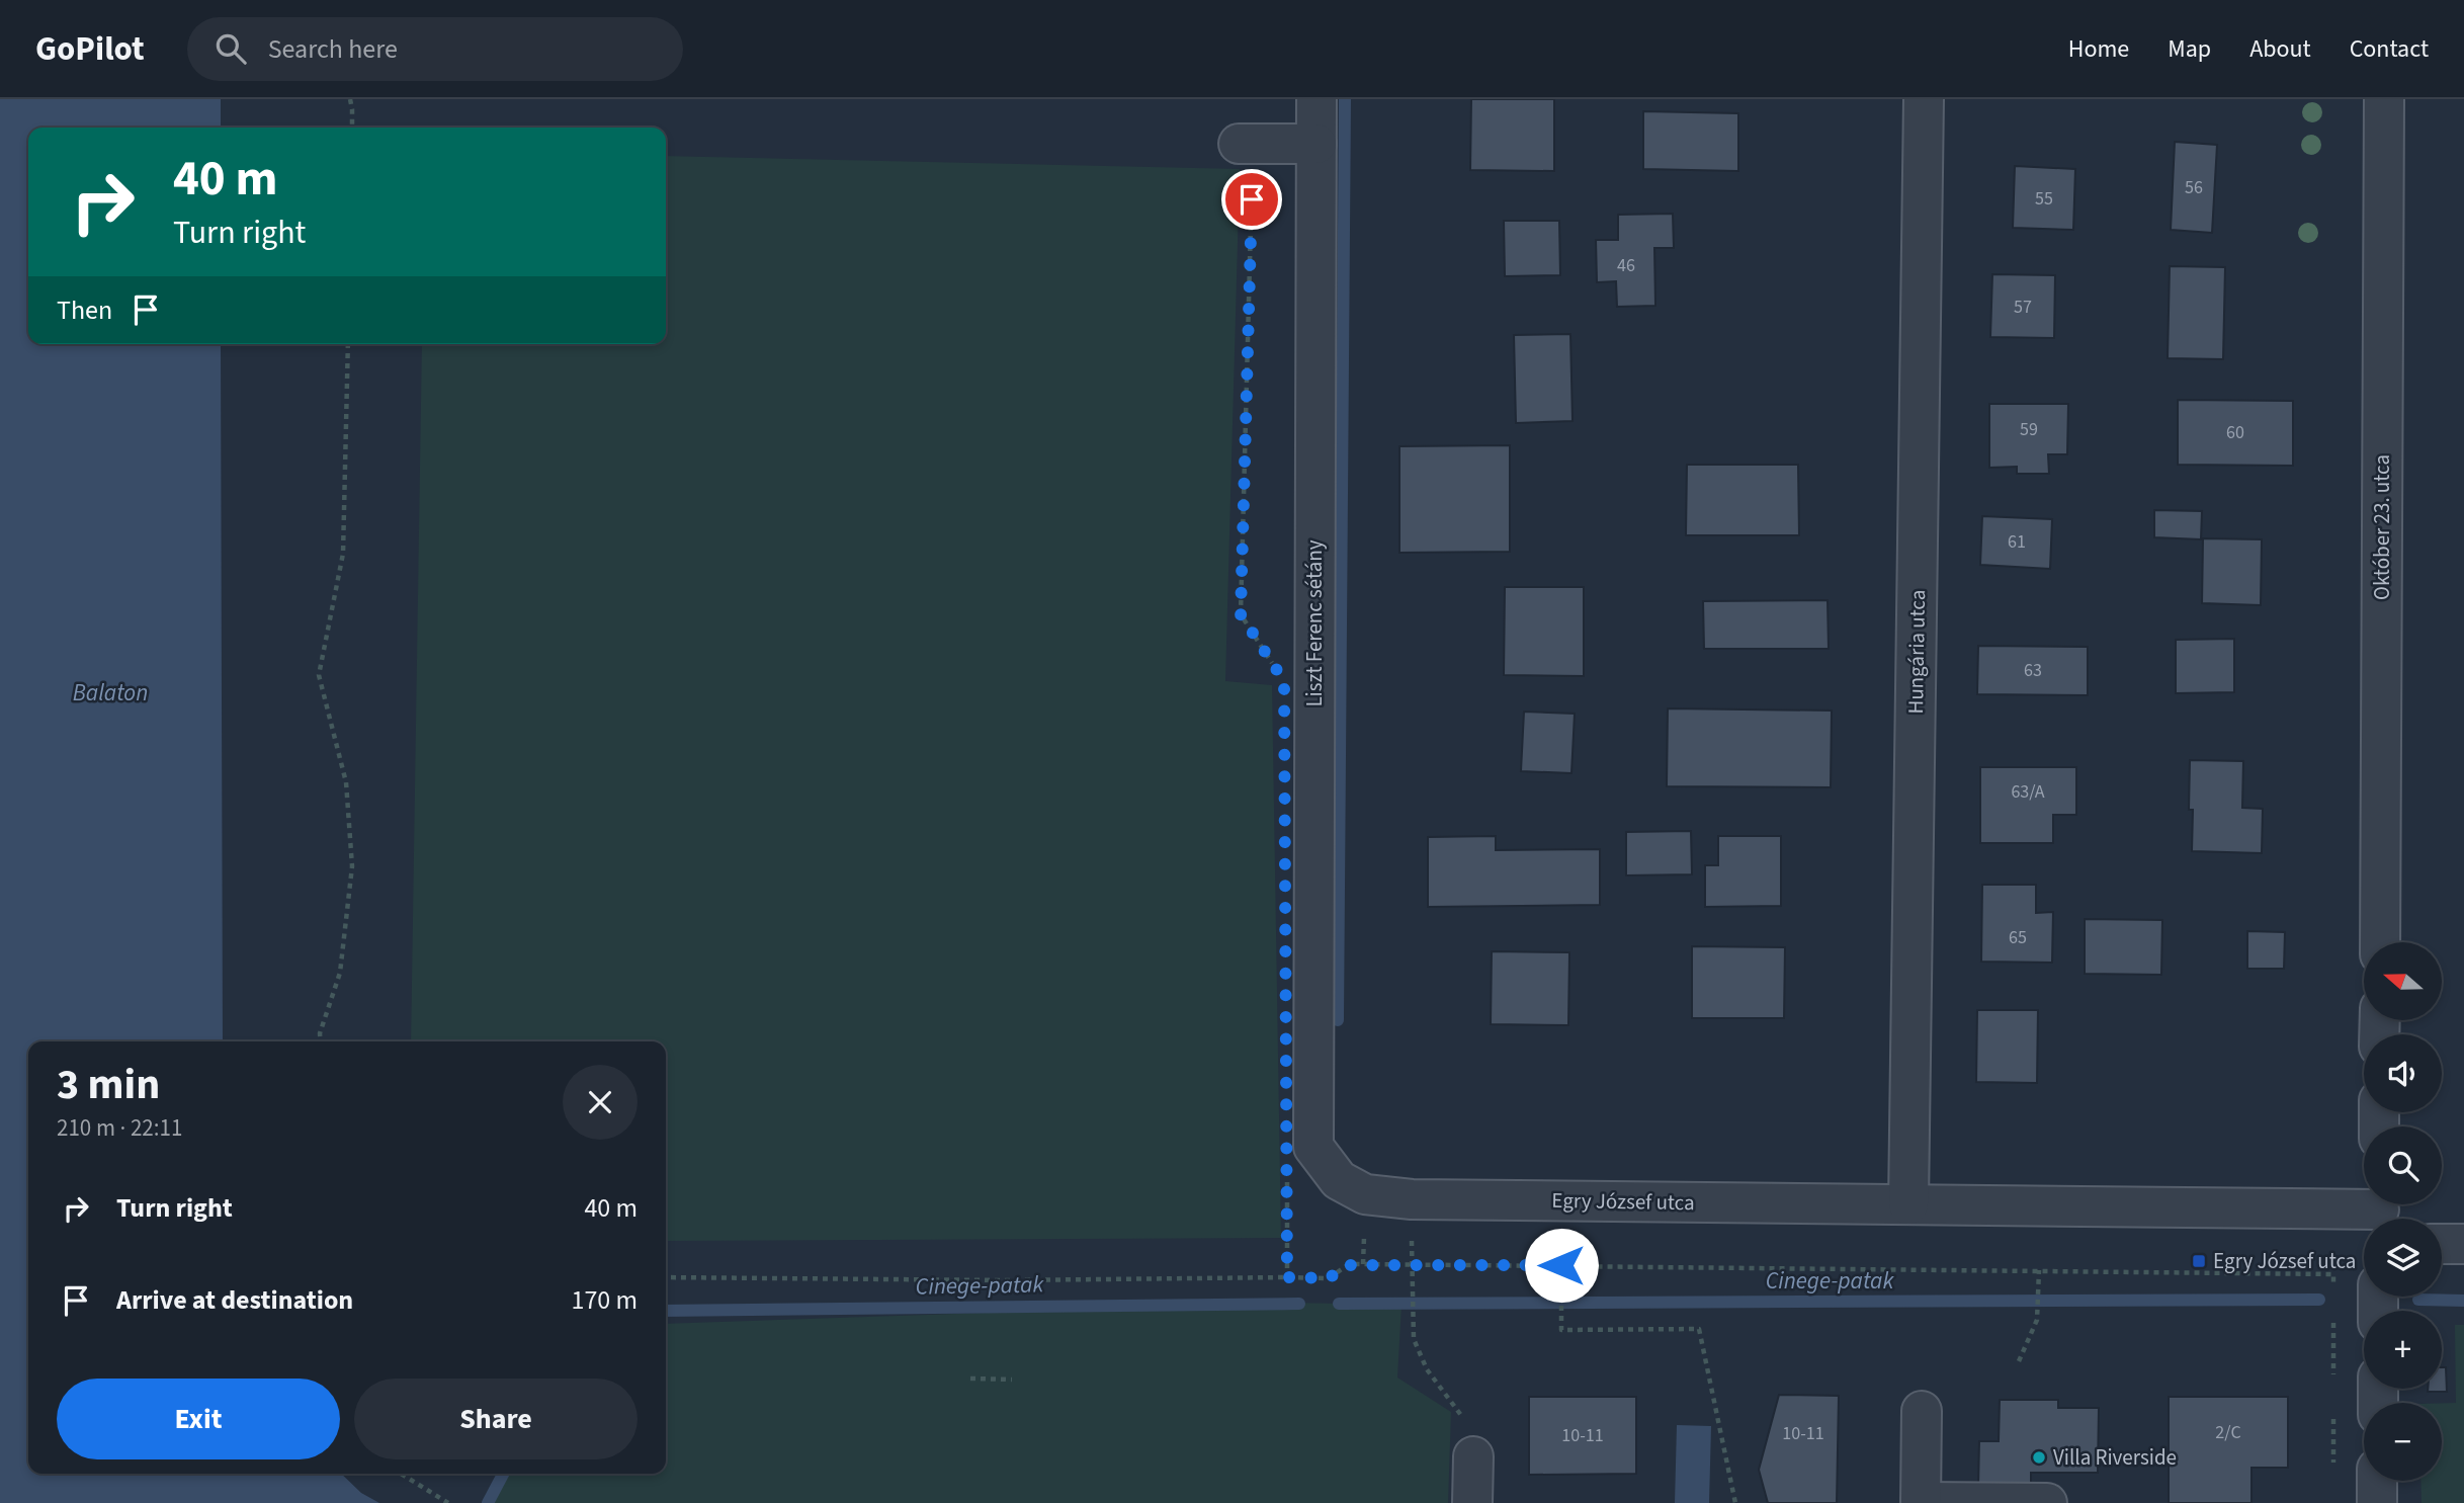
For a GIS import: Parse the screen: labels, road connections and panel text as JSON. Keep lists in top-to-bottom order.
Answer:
{
  "streets": {
    "street": [
      "Október 23. utca",
      "Liszt Ferenc sétány",
      "Hungária utca",
      "Egry József utca"
    ]
  },
  "crossings": [
    ["Liszt Ferenc sétány", "Egry József utca"],
    ["Hungária utca", "Egry József utca"]
  ],
  "water": ["Balaton", "Cinege-patak"],
  "places": {
    "transit": ["Egry József utca"],
    "other": ["Villa Riverside"]
  },
  "house_numbers": [
    "56",
    "55",
    "46",
    "57",
    "59",
    "60",
    "61",
    "63",
    "63/A",
    "65",
    "2/C",
    "10-11",
    "10-11"
  ],
  "north": "left",
  "page": {
    "header": "GoPilot",
    "search": "Search here",
    "nav": [
      "Home",
      "Map",
      "About",
      "Contact"
    ],
    "turn": ["40 m", "Turn right"],
    "then": "Then",
    "map_buttons": ["+", "−"],
    "heading": ["3 min", "210 m · 22:11"],
    "list": [
      {
        "name": "Turn right",
        "value": "40 m"
      },
      {
        "name": "Arrive at destination",
        "value": "170 m"
      }
    ],
    "buttons": ["Exit", "Share"]
  }
}
